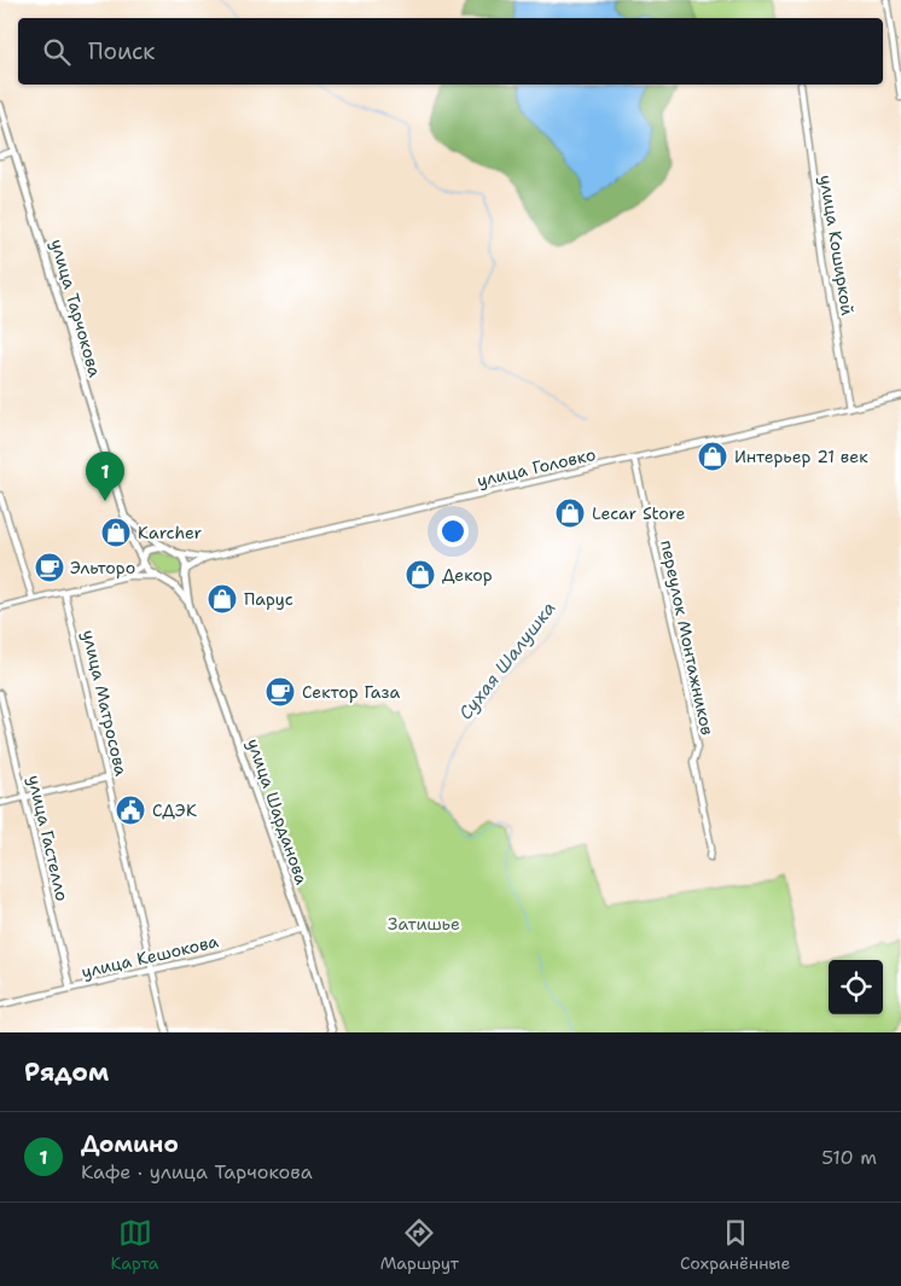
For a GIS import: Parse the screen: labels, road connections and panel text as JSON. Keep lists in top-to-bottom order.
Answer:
{
  "streets": {
    "main road": ["улица Тарчокова", "улица Шарданова"],
    "street": [
      "улица Коширкой",
      "улица Головко",
      "переулок Монтажников",
      "улица Матросова",
      "улица Гастелло",
      "улица Кешокова"
    ]
  },
  "crossings": [
    ["улица Коширкой", "улица Головко"],
    ["улица Головко", "переулок Монтажников"],
    ["улица Матросова", "улица Кешокова"],
    ["улица Шарданова", "улица Кешокова"],
    ["улица Гастелло", "улица Кешокова"]
  ],
  "water": ["Сухая Шалушка"],
  "parks": ["Затишье"],
  "places": {
    "shop": [
      "Интерьер 21 век",
      "Lecar Store",
      "Kаrcher",
      "Декор",
      "Парус"
    ],
    "cafe": ["Эльторо", "Сектор Газа"],
    "public building": ["СДЭК"]
  },
  "page": {
    "search": "Поиск",
    "pins": "1",
    "heading": "Рядом",
    "list": [
      {
        "mark": "1",
        "name": "Домино",
        "note": "Кафе · улица Тарчокова",
        "value": "510 m"
      }
    ],
    "nav": ["Карта", "Маршрут", "Сохранённые"]
  }
}
